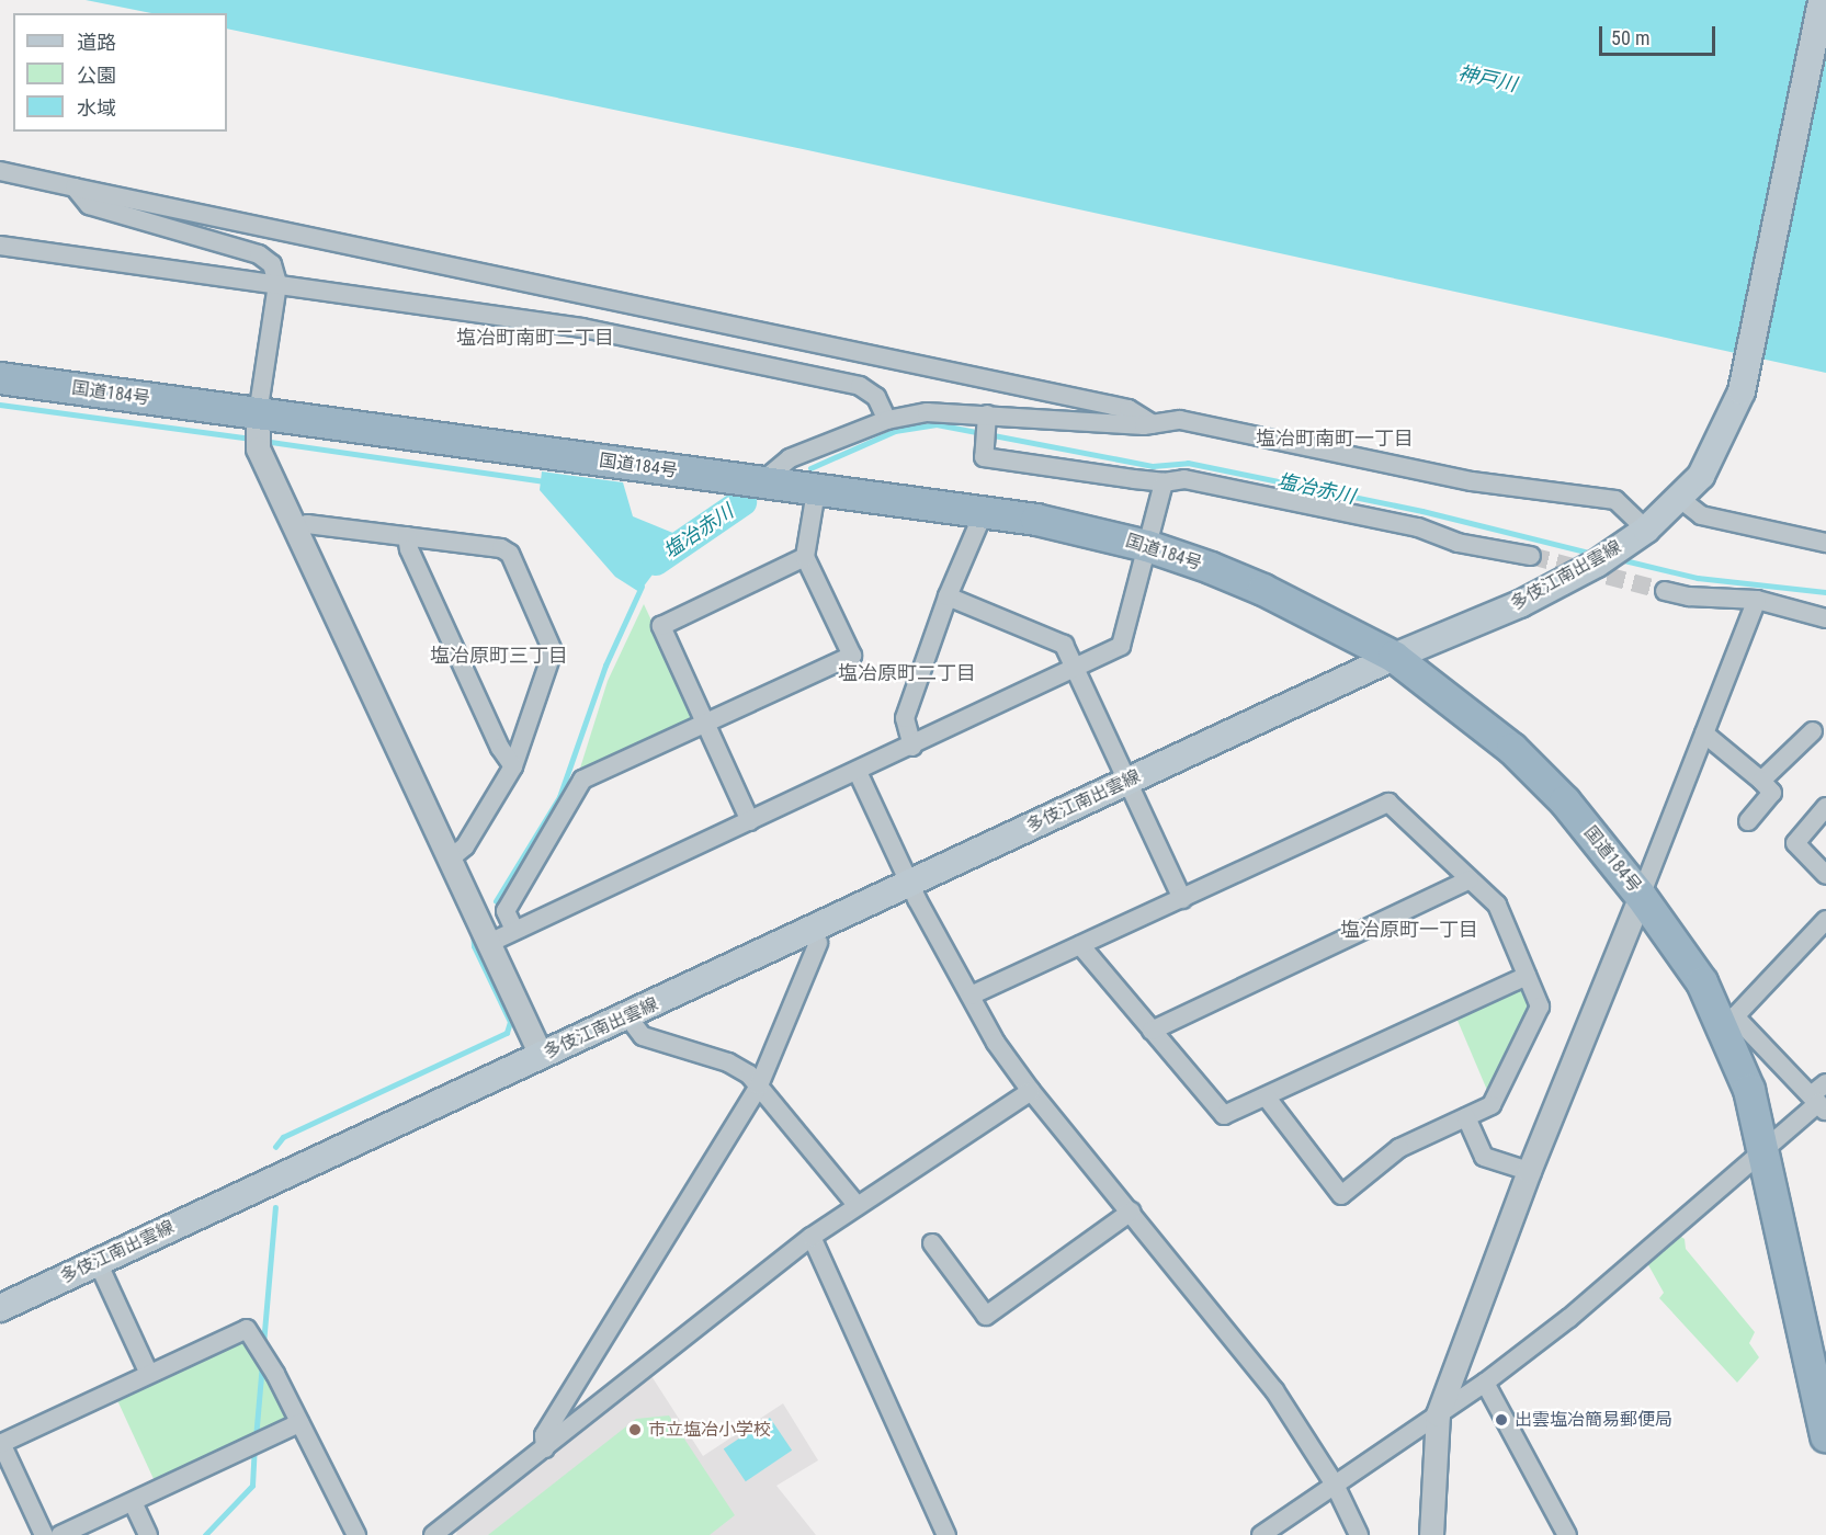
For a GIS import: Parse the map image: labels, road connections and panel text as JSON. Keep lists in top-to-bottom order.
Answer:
{
  "streets": {
    "highway": ["国道184号"],
    "main road": ["多伎江南出雲線"]
  },
  "crossings": [
    ["国道184号", "多伎江南出雲線"]
  ],
  "districts": [
    "塩冶町南町二丁目",
    "塩冶町南町一丁目",
    "塩冶原町三丁目",
    "塩冶原町二丁目",
    "塩冶原町一丁目"
  ],
  "water": ["神戸川", "塩冶赤川"],
  "places": ["出雲塩冶簡易郵便局", "市立塩冶小学校"],
  "legend": ["道路", "公園", "水域"],
  "scale_bar": "50 m"
}
